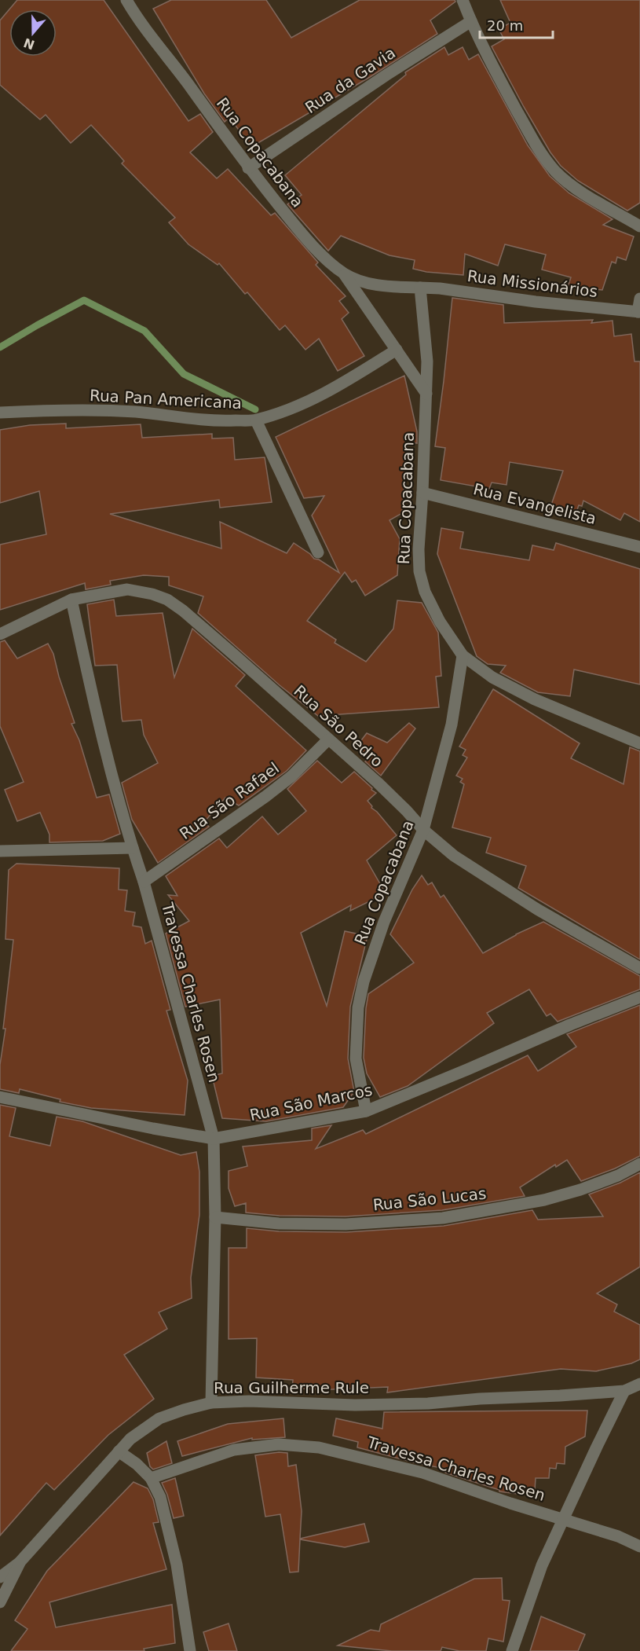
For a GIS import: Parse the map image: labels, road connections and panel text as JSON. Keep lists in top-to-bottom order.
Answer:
{
  "streets": {
    "street": [
      "Rua da Gavia",
      "Rua Copacabana",
      "Rua Missionários",
      "Rua Pan Americana",
      "Rua Evangelista",
      "Rua São Pedro",
      "Rua São Rafael",
      "Travessa Charles Rosen",
      "Rua São Marcos",
      "Rua São Lucas",
      "Rua Guilherme Rule"
    ]
  },
  "crossings": [
    ["Rua da Gavia", "Rua Copacabana"],
    ["Rua Copacabana", "Rua Missionários"],
    ["Rua Copacabana", "Rua Evangelista"],
    ["Rua Copacabana", "Rua São Pedro"],
    ["Rua Copacabana", "Rua São Marcos"],
    ["Rua São Pedro", "Rua São Rafael"],
    ["Rua São Pedro", "Travessa Charles Rosen"],
    ["Rua São Rafael", "Travessa Charles Rosen"],
    ["Travessa Charles Rosen", "Rua São Marcos"],
    ["Travessa Charles Rosen", "Rua São Lucas"],
    ["Travessa Charles Rosen", "Rua Guilherme Rule"]
  ],
  "scale_bar": "20 m",
  "north": "bottom"
}
